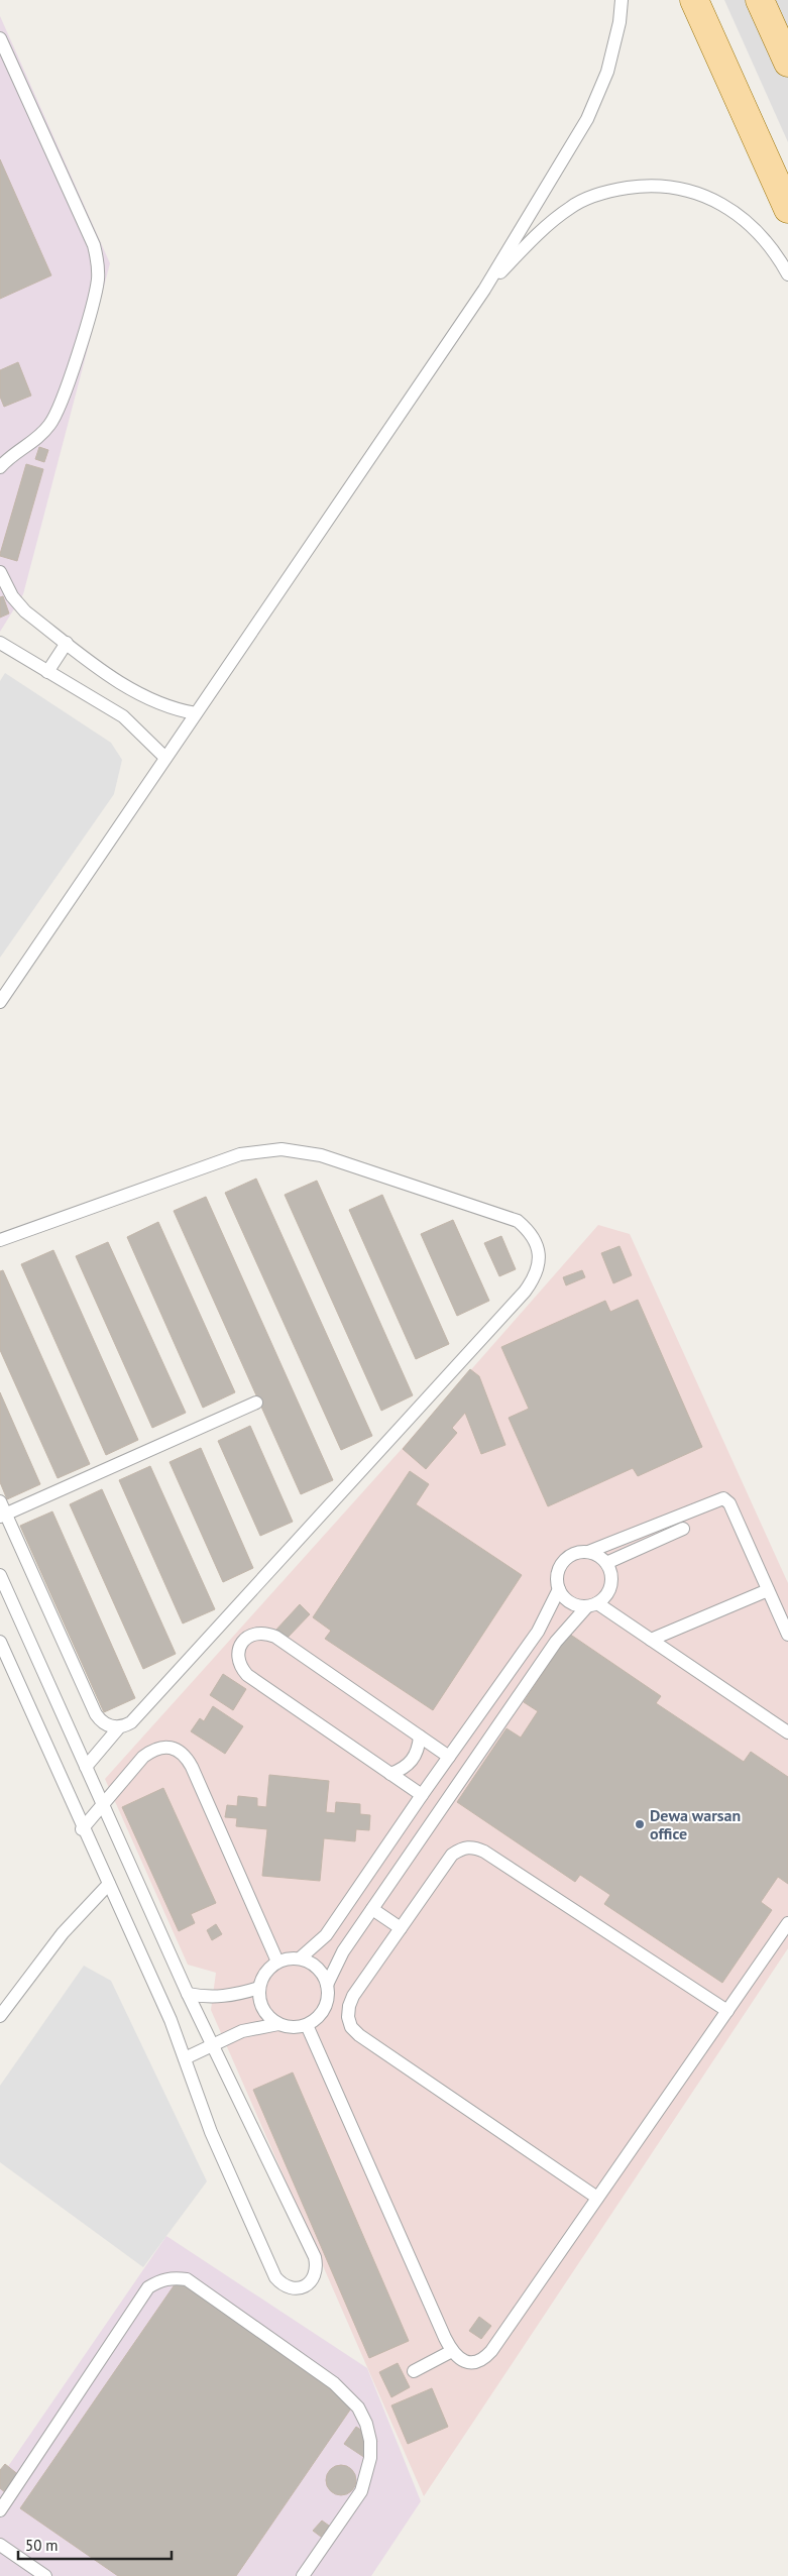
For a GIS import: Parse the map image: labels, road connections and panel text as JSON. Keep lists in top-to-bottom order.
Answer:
{
  "places": ["Dewa warsan office"],
  "scale_bar": "50 m"
}
